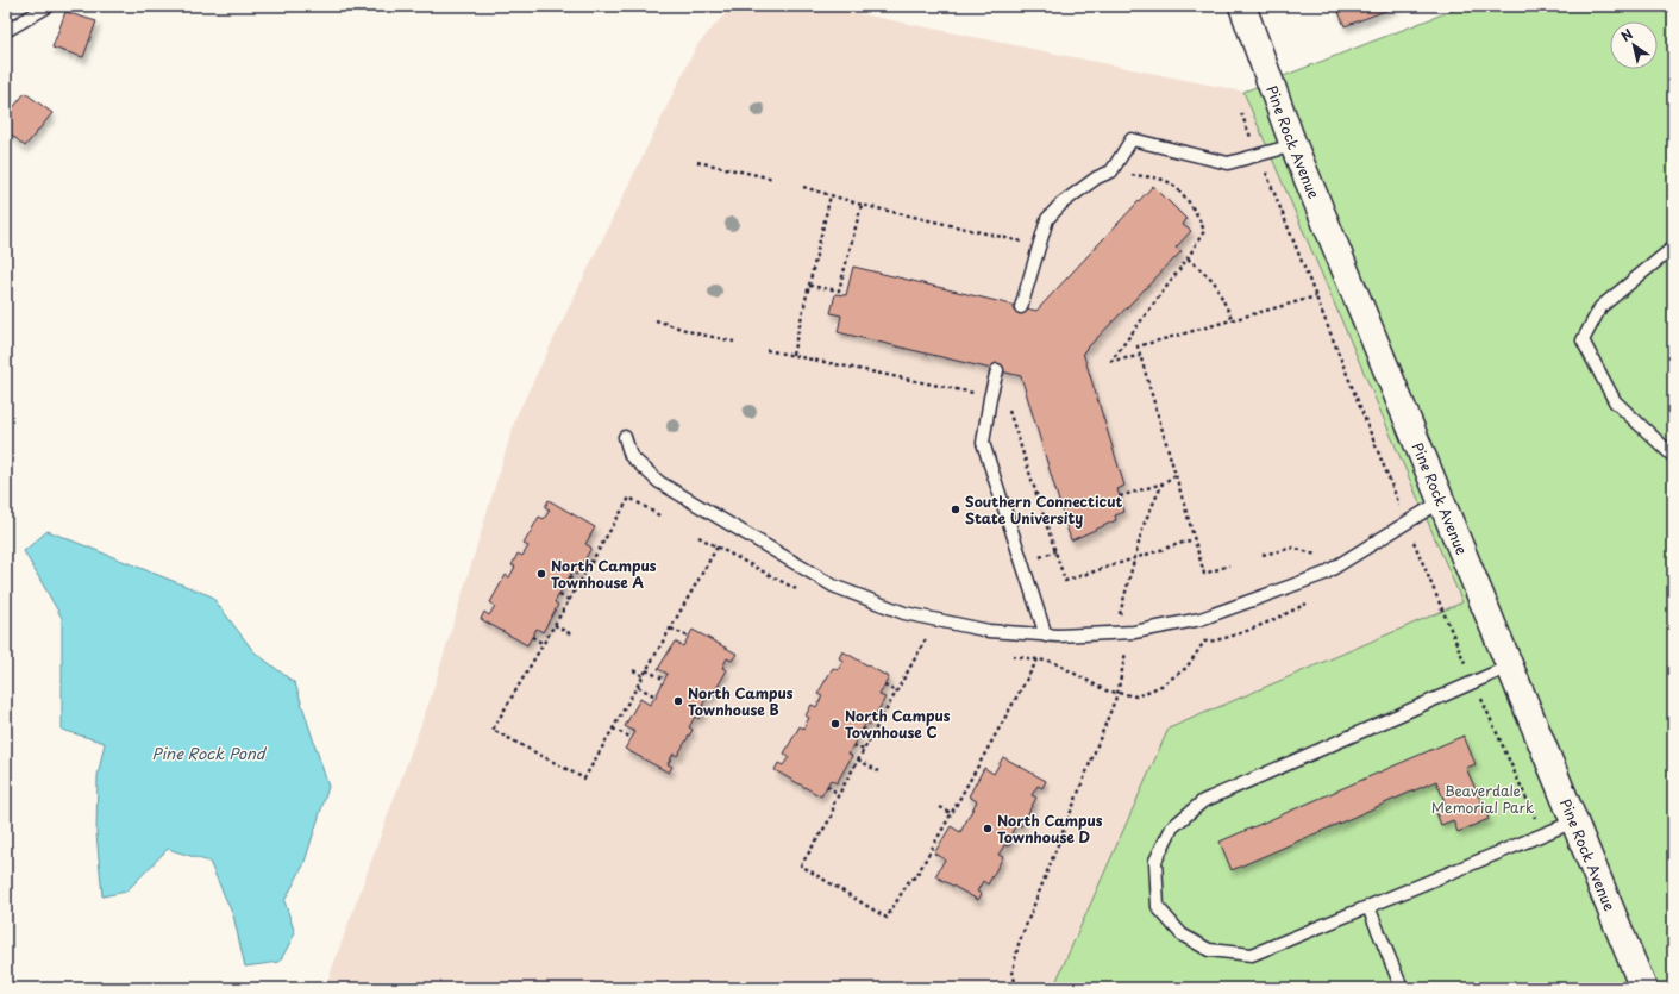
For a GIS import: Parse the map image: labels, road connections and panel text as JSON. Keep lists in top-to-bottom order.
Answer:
{
  "streets": {
    "street": ["Pine Rock Avenue"]
  },
  "water": ["Pine Rock Pond"],
  "parks": ["Beaverdale Memorial Park"],
  "places": [
    "Southern Connecticut State University",
    "North Campus Townhouse A",
    "North Campus Townhouse B",
    "North Campus Townhouse C",
    "North Campus Townhouse D"
  ],
  "north": "top left"
}
